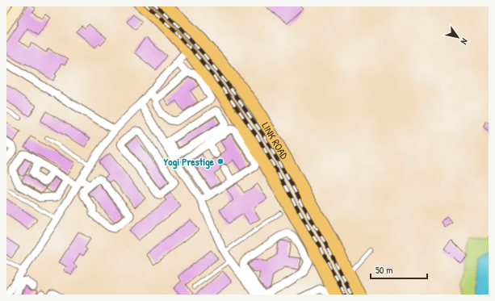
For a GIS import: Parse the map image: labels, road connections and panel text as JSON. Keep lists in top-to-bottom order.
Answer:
{
  "streets": {
    "main road": ["LINK ROAD"]
  },
  "places": ["Yogi Prestige"],
  "scale_bar": "50 m",
  "north": "bottom right"
}
